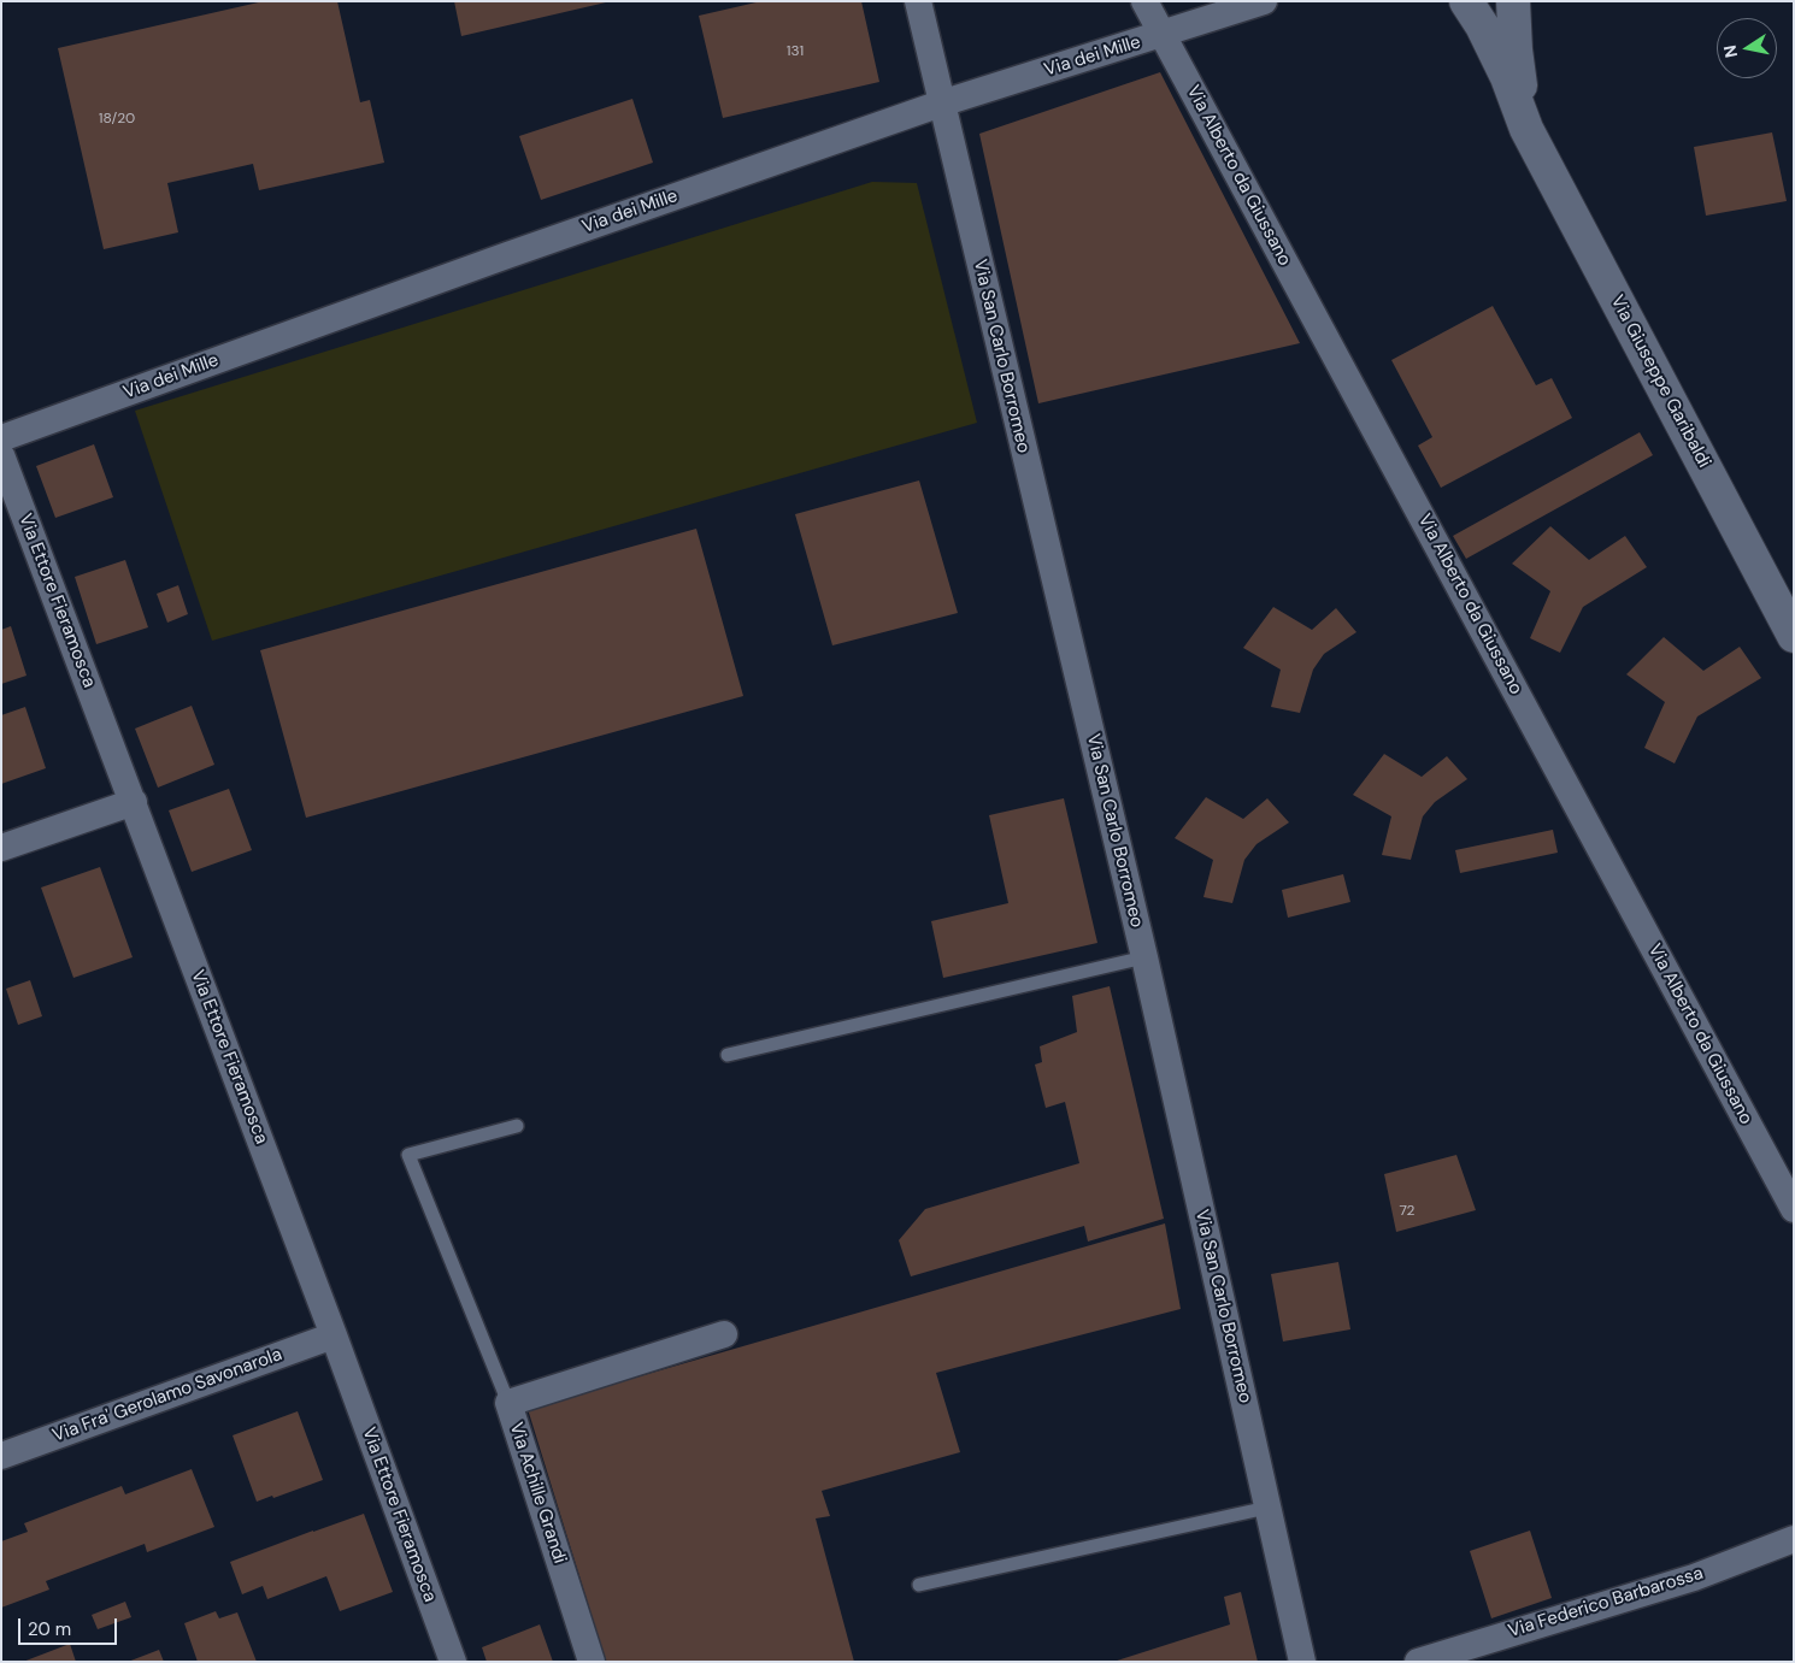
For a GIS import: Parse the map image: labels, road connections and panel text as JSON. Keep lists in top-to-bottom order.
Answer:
{
  "streets": {
    "street": [
      "Via dei Mille",
      "Via Alberto da Giussano",
      "Via San Carlo Borromeo",
      "Via Giuseppe Garibaldi",
      "Via Ettore Fieramosca",
      "Via Fra' Gerolamo Savonarola",
      "Via Achille Grandi",
      "Via Federico Barbarossa"
    ]
  },
  "crossings": [
    ["Via dei Mille", "Via Alberto da Giussano"],
    ["Via dei Mille", "Via San Carlo Borromeo"],
    ["Via Ettore Fieramosca", "Via Fra' Gerolamo Savonarola"]
  ],
  "house_numbers": ["131", "18/20", "72"],
  "scale_bar": "20 m",
  "north": "left"
}
